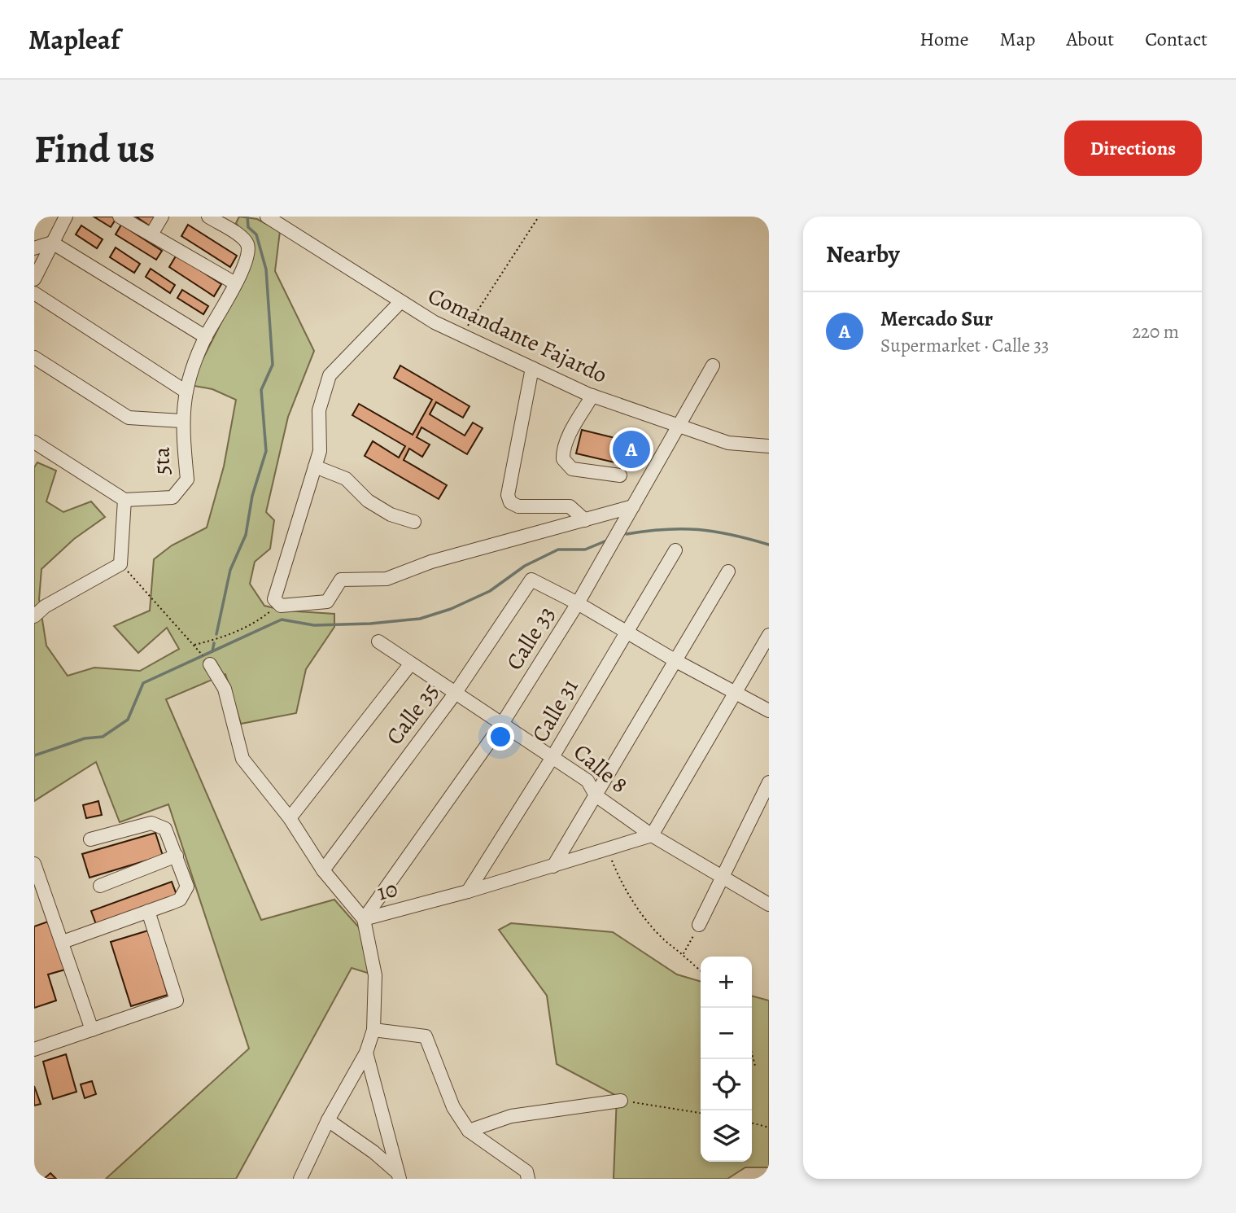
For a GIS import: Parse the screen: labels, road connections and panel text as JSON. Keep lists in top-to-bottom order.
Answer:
{
  "streets": {
    "street": [
      "Comandante Fajardo",
      "5ta",
      "Calle 33",
      "Calle 31",
      "Calle 35",
      "Calle 8",
      "10"
    ]
  },
  "crossings": [
    ["Comandante Fajardo", "Calle 33"],
    ["Calle 33", "Calle 35"],
    ["Calle 33", "Calle 8"],
    ["Calle 33", "10"],
    ["Calle 31", "Calle 8"],
    ["Calle 31", "10"],
    ["Calle 35", "Calle 8"],
    ["Calle 35", "10"],
    ["Calle 8", "10"]
  ],
  "page": {
    "header": "Mapleaf",
    "nav": [
      "Home",
      "Map",
      "About",
      "Contact"
    ],
    "buttons": "Directions",
    "title": "Find us",
    "heading": "Nearby",
    "list": [
      {
        "mark": "A",
        "name": "Mercado Sur",
        "note": "Supermarket · Calle 33",
        "value": "220 m"
      }
    ],
    "pins": "A",
    "map_buttons": ["+", "−"]
  }
}
